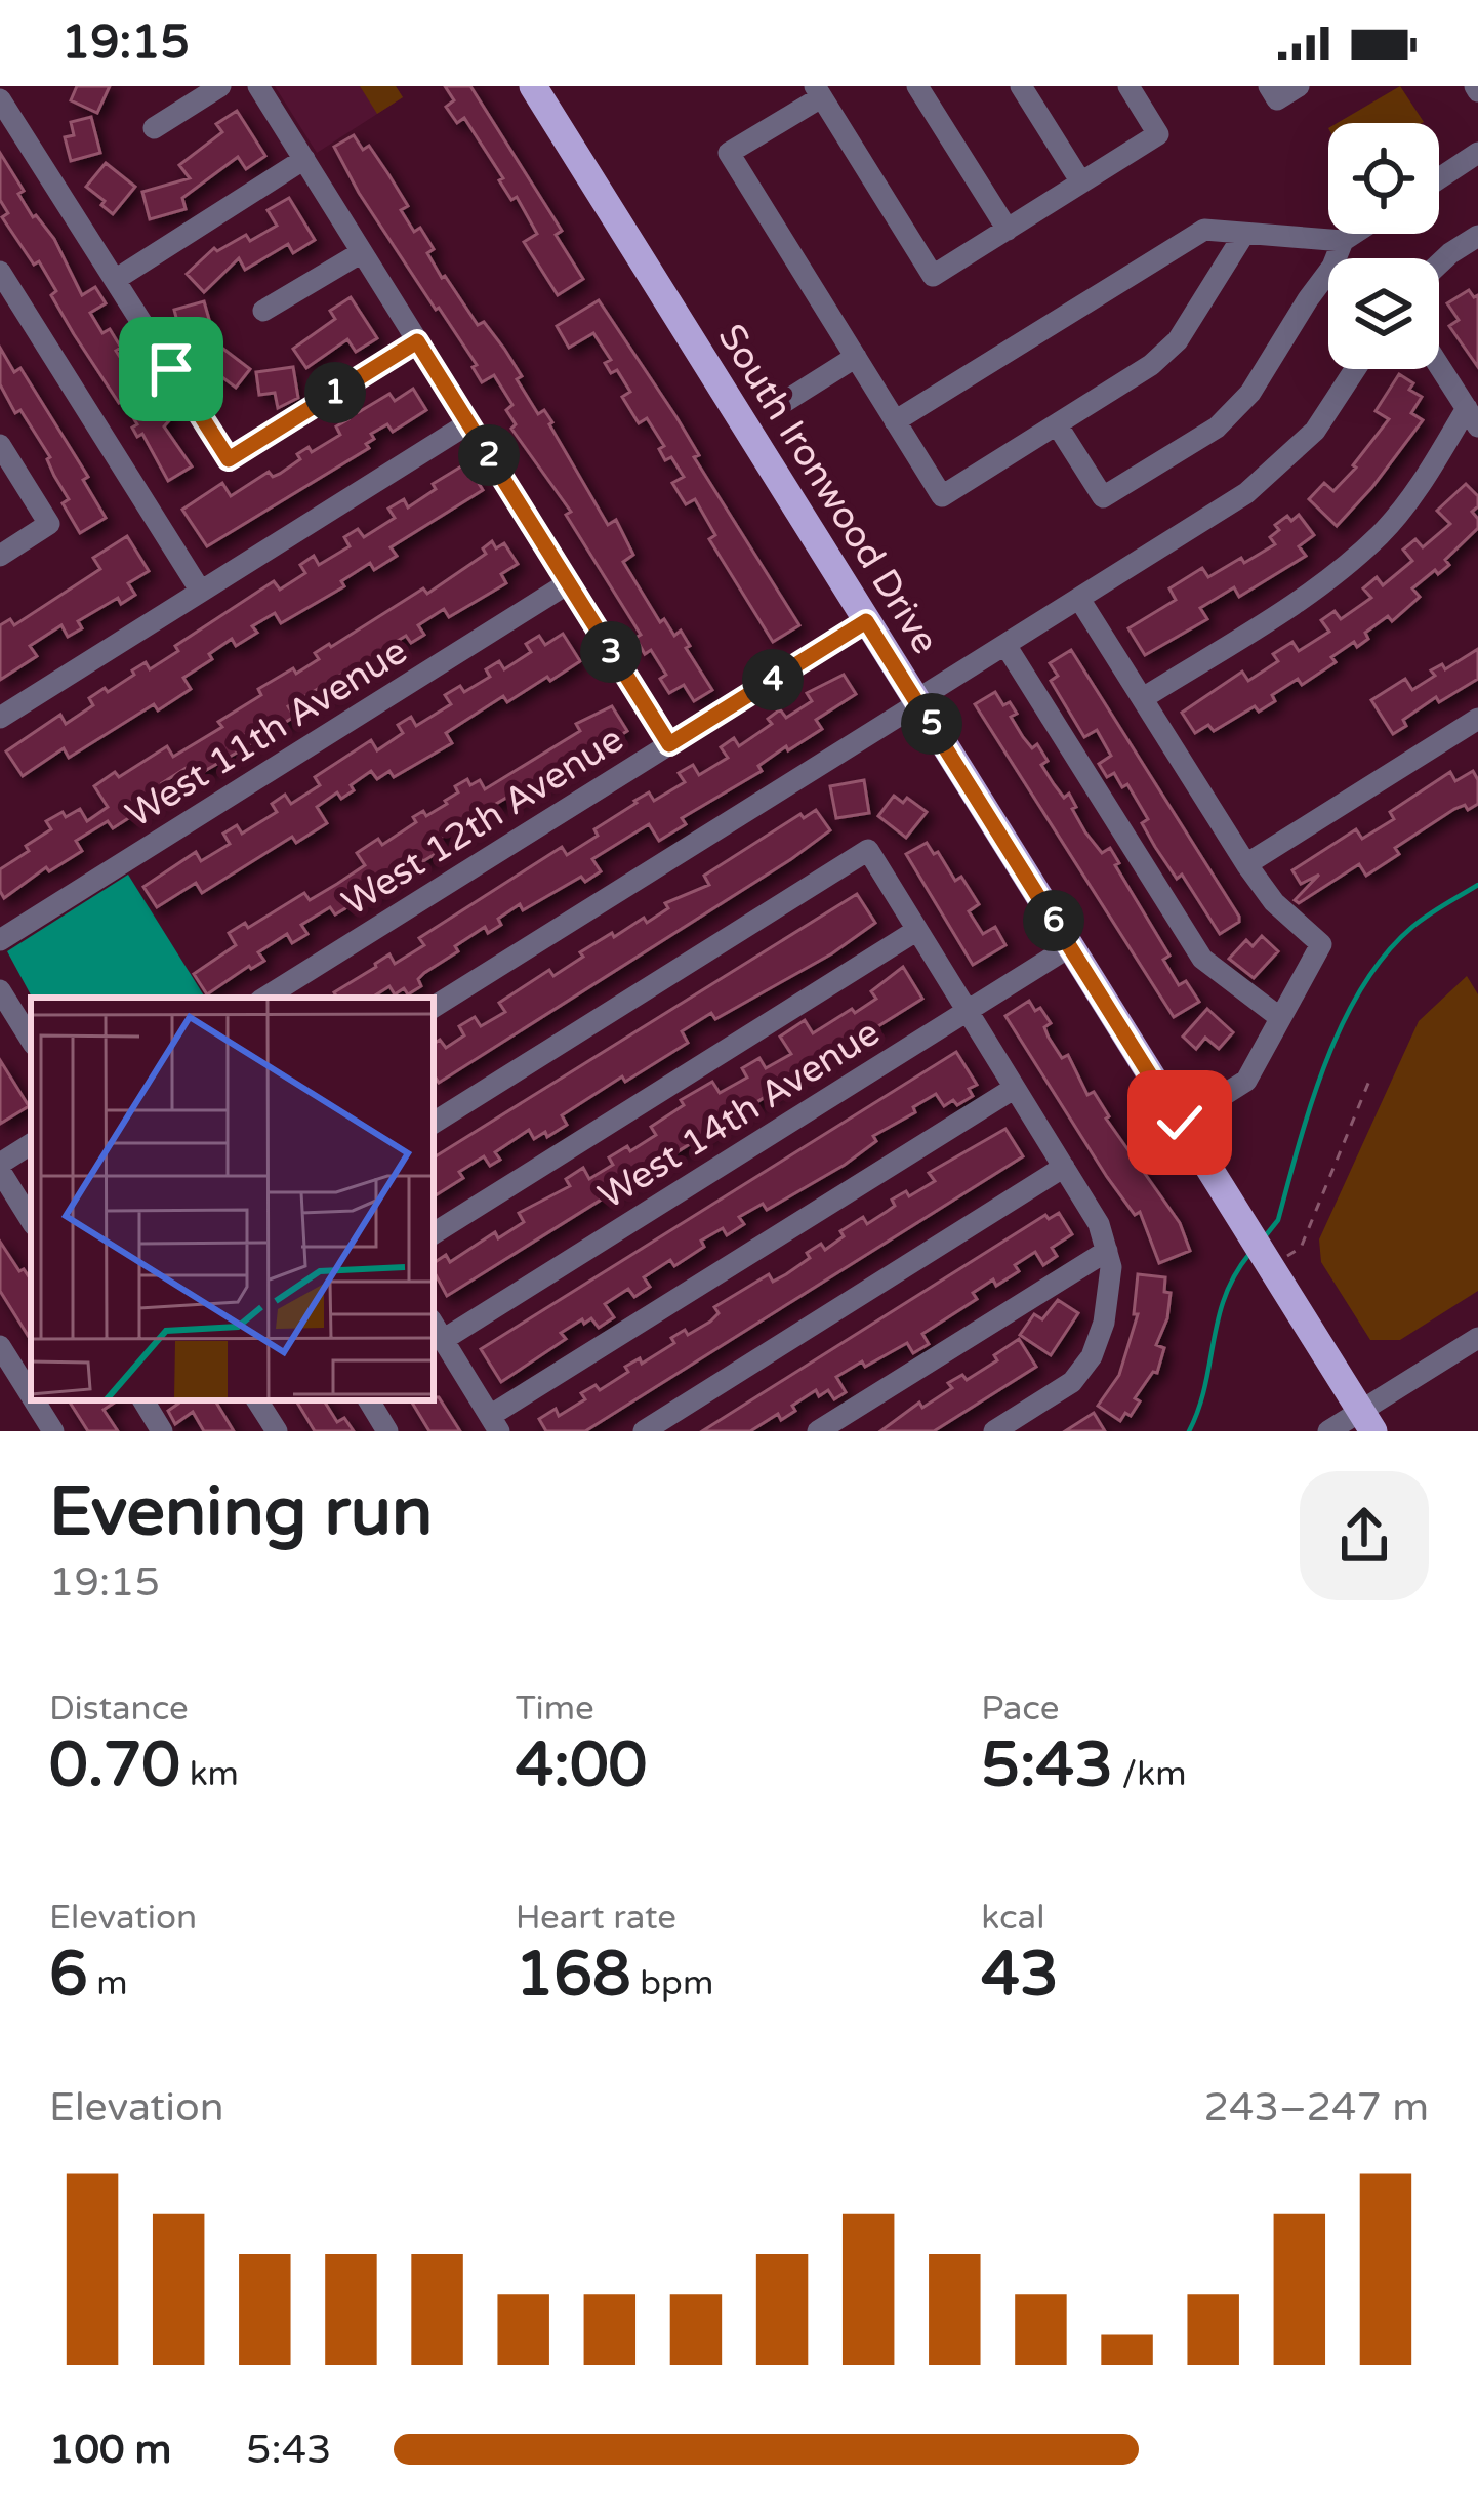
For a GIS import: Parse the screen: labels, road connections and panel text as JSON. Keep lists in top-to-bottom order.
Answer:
{
  "streets": {
    "main road": ["South Ironwood Drive"],
    "street": ["West 11th Avenue", "West 12th Avenue", "West 14th Avenue"]
  },
  "crossings": [
    ["South Ironwood Drive", "West 12th Avenue"],
    ["South Ironwood Drive", "West 14th Avenue"]
  ],
  "page": {
    "status": "19:15",
    "pins": [
      "1",
      "2",
      "3",
      "4",
      "5",
      "6"
    ],
    "heading": ["Evening run", "19:15"],
    "stats": [
      ["Distance", "0.70 km"],
      ["Time", "4:00"],
      ["Pace", "5:43 /km"],
      ["Elevation", "6 m"],
      ["Heart rate", "168 bpm"],
      ["kcal", "43"]
    ],
    "chart": ["Elevation", "243–247 m"],
    "list": [
      {
        "name": "100 m",
        "note": "5:43"
      }
    ]
  }
}
